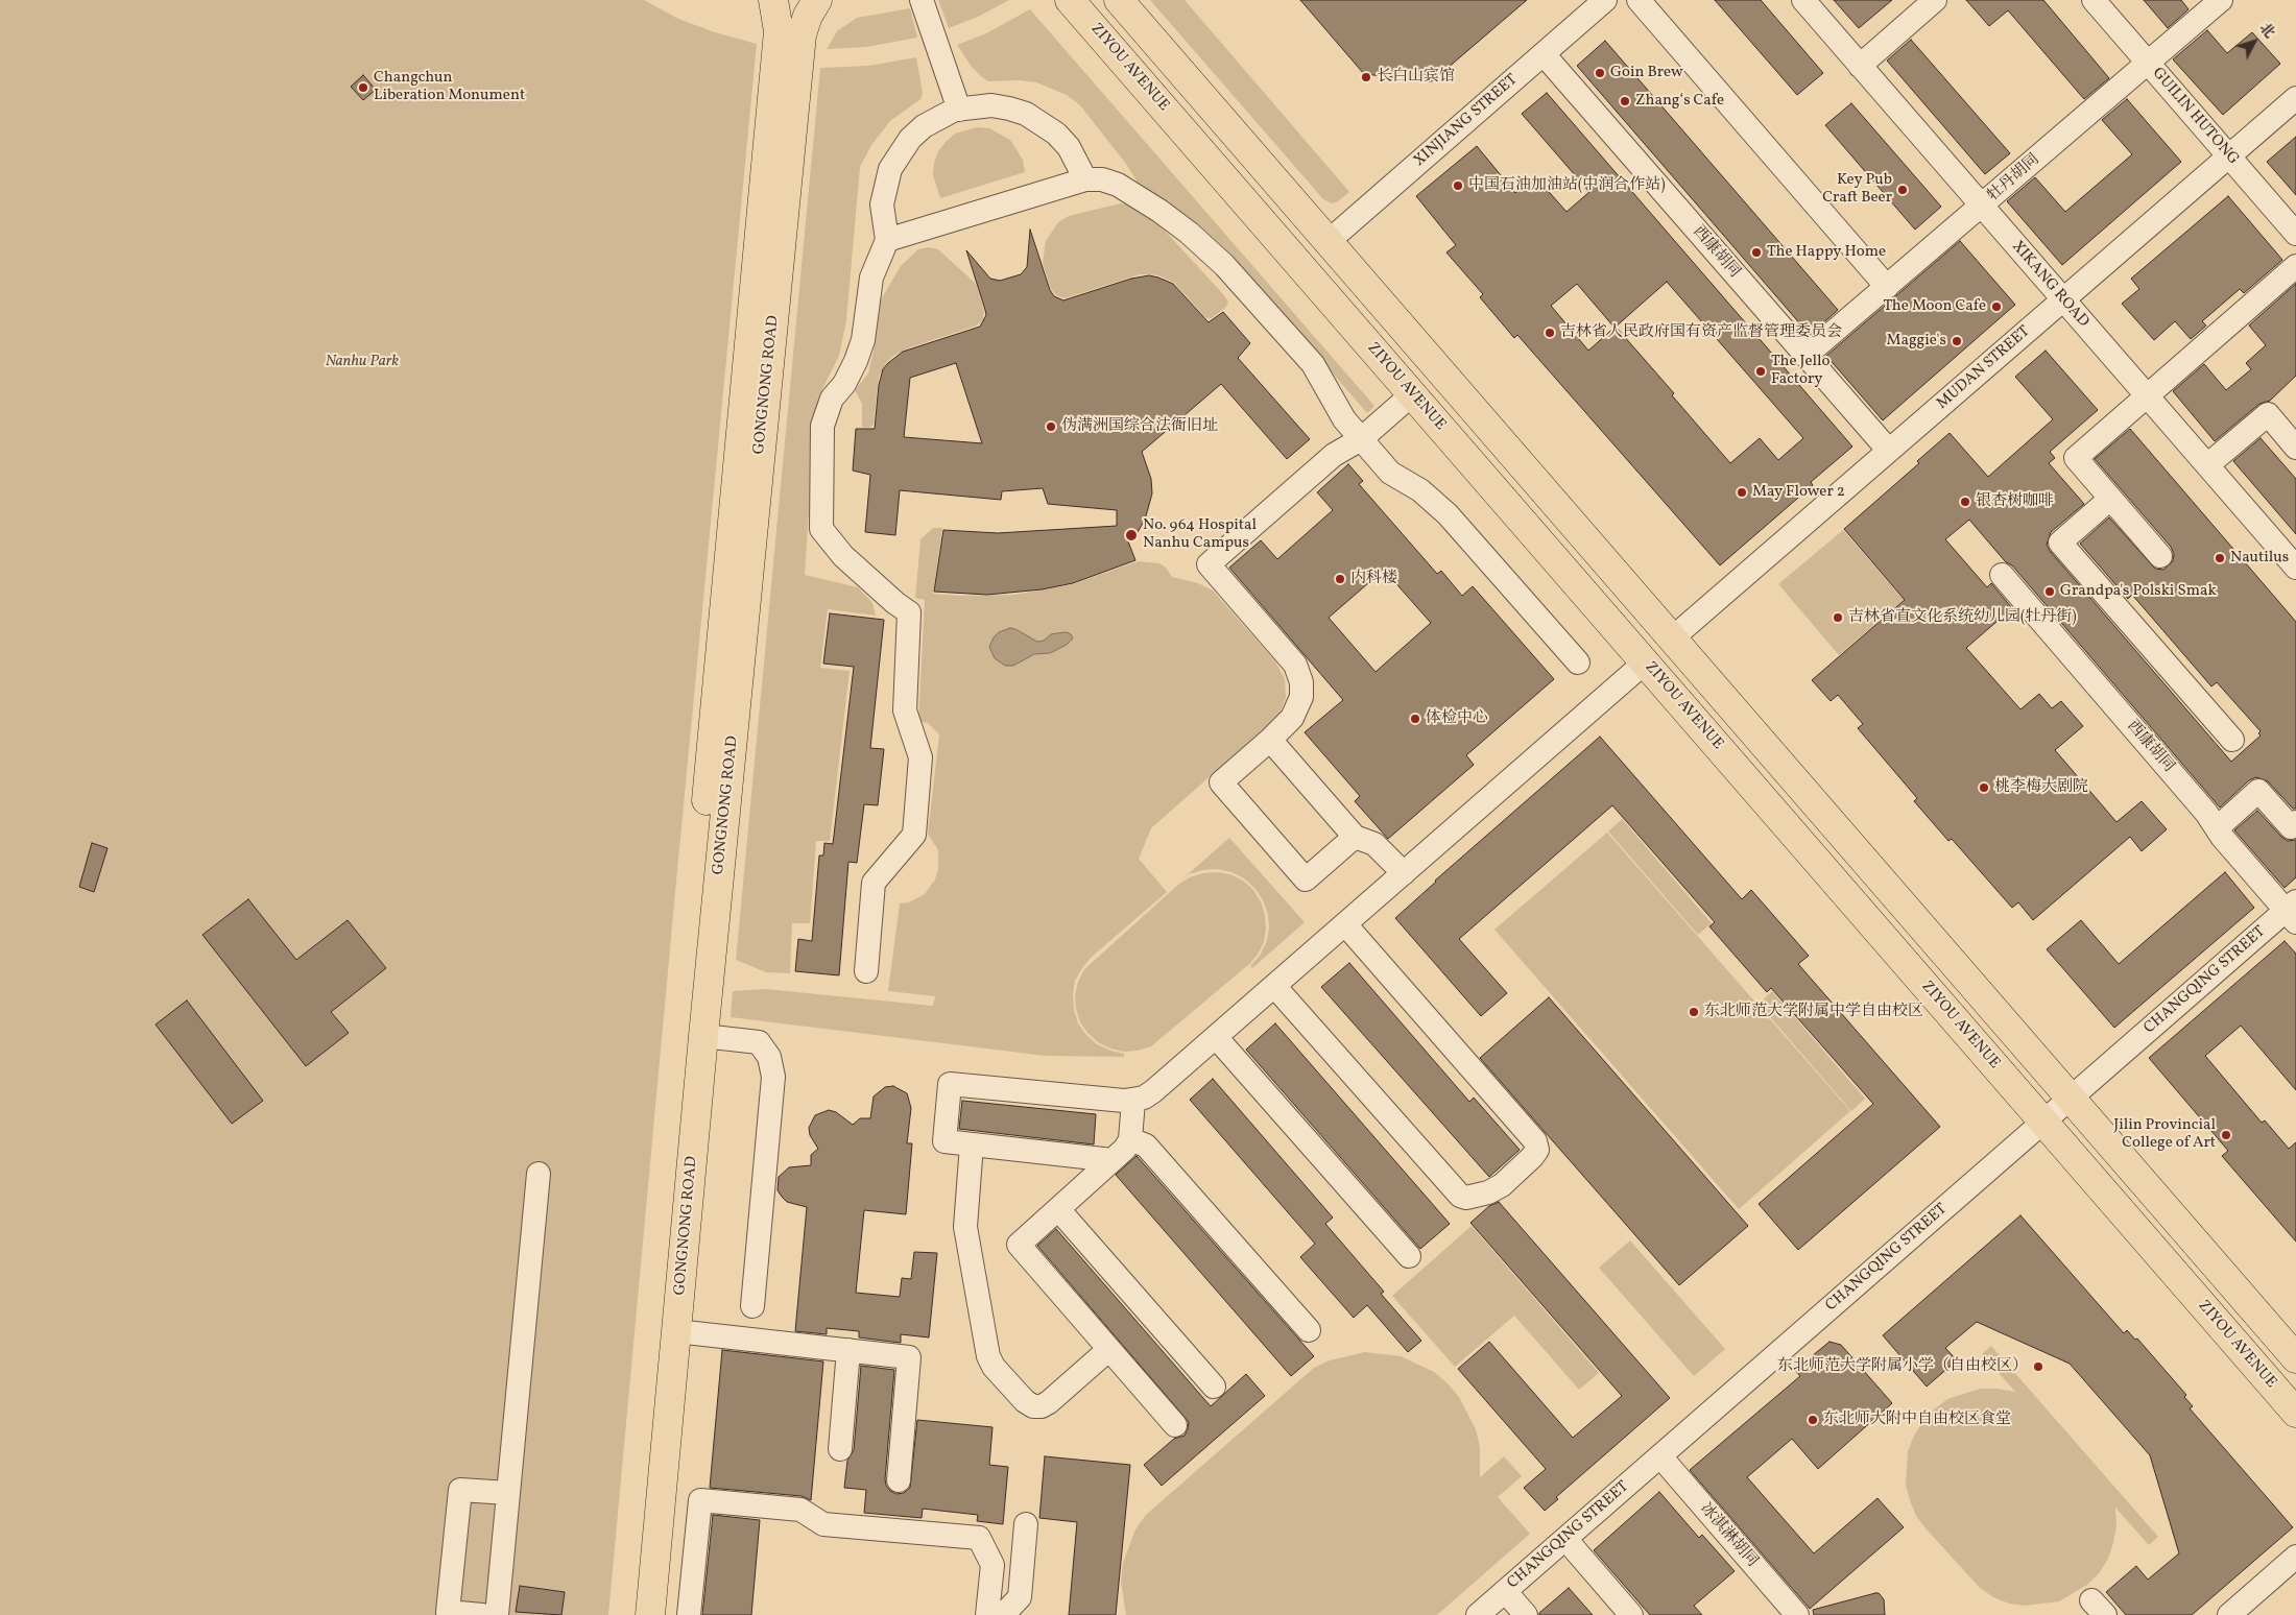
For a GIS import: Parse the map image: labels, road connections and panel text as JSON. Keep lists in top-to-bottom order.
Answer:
{
  "streets": {
    "main road": ["ZIYOU AVENUE", "GONGNONG ROAD"],
    "street": [
      "GUILIN HUTONG",
      "XINJIANG STREET",
      "牡丹胡同",
      "西康胡同",
      "XIKANG ROAD",
      "MUDAN STREET",
      "CHANGQING STREET",
      "冰淇淋胡同"
    ]
  },
  "crossings": [
    ["ZIYOU AVENUE", "CHANGQING STREET"],
    ["GUILIN HUTONG", "牡丹胡同"],
    ["GUILIN HUTONG", "MUDAN STREET"],
    ["XINJIANG STREET", "西康胡同"],
    ["牡丹胡同", "西康胡同"],
    ["牡丹胡同", "XIKANG ROAD"],
    ["西康胡同", "MUDAN STREET"],
    ["西康胡同", "CHANGQING STREET"],
    ["XIKANG ROAD", "MUDAN STREET"],
    ["CHANGQING STREET", "冰淇淋胡同"]
  ],
  "parks": ["Nanhu Park"],
  "places": [
    "Goin Brew",
    "长白山宾馆",
    "Changchun Liberation Monument",
    "Zhang‘s Cafe",
    "中国石油加油站(中润合作站)",
    "Key Pub Craft Beer",
    "The Happy Home",
    "The Moon Cafe",
    "吉林省人民政府国有资产监督管理委员会",
    "Maggie's",
    "The Jello Factory",
    "伪满洲国综合法衙旧址",
    "May Flower 2",
    "银杏树咖啡",
    "No. 964 Hospital Nanhu Campus",
    "Nautilus",
    "内科楼",
    "Grandpa's Polski Smak",
    "吉林省直文化系统幼儿园(牡丹街)",
    "体检中心",
    "桃李梅大剧院",
    "东北师范大学附属中学自由校区",
    "Jilin Provincial College of Art",
    "东北师范大学附属小学（自由校区）",
    "东北师大附中自由校区食堂"
  ],
  "north": "top right"
}
